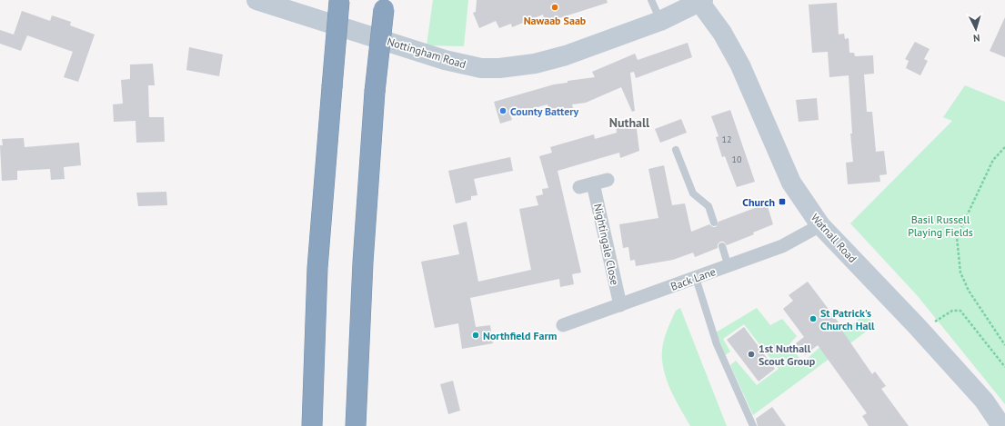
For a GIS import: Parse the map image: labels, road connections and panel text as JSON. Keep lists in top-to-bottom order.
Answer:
{
  "streets": {
    "main road": ["Nottingham Road", "Watnall Road"],
    "street": ["Nightingale Close", "Back Lane"]
  },
  "crossings": [
    ["Nottingham Road", "Watnall Road"],
    ["Watnall Road", "Back Lane"],
    ["Nightingale Close", "Back Lane"]
  ],
  "districts": ["Nuthall"],
  "parks": ["Basil Russell Playing Fields"],
  "places": {
    "other": [
      "Nawaab Saab",
      "County Battery",
      "St Patrick's Church Hall",
      "Northfield Farm",
      "1st Nuthall Scout Group"
    ],
    "transit": ["Church"]
  },
  "house_numbers": ["12", "10"],
  "north": "bottom"
}
